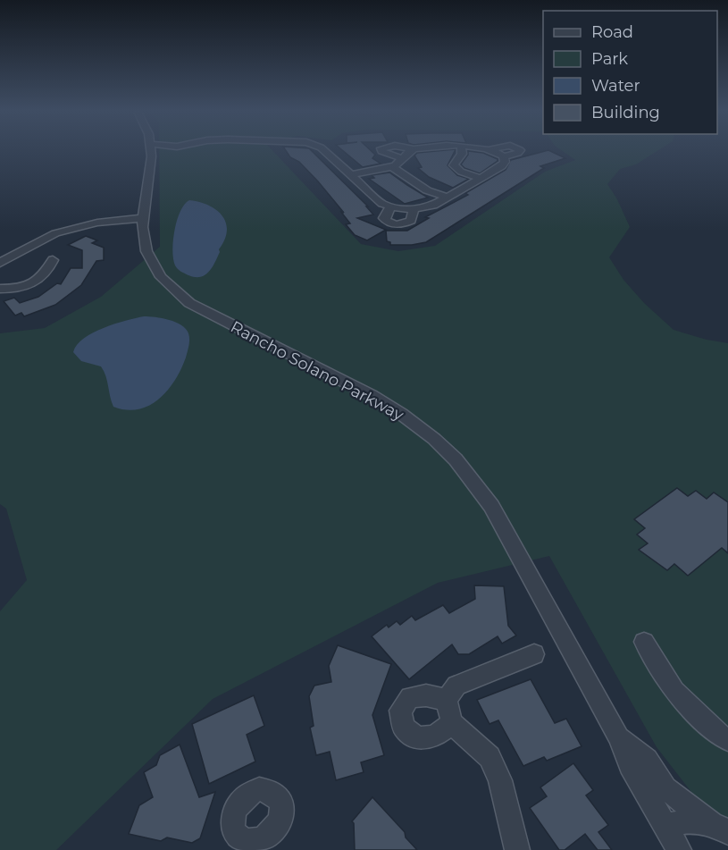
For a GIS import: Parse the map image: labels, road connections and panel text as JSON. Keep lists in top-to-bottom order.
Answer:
{
  "streets": {
    "street": ["Rancho Solano Parkway"]
  },
  "legend": [
    "Road",
    "Park",
    "Water",
    "Building"
  ]
}
